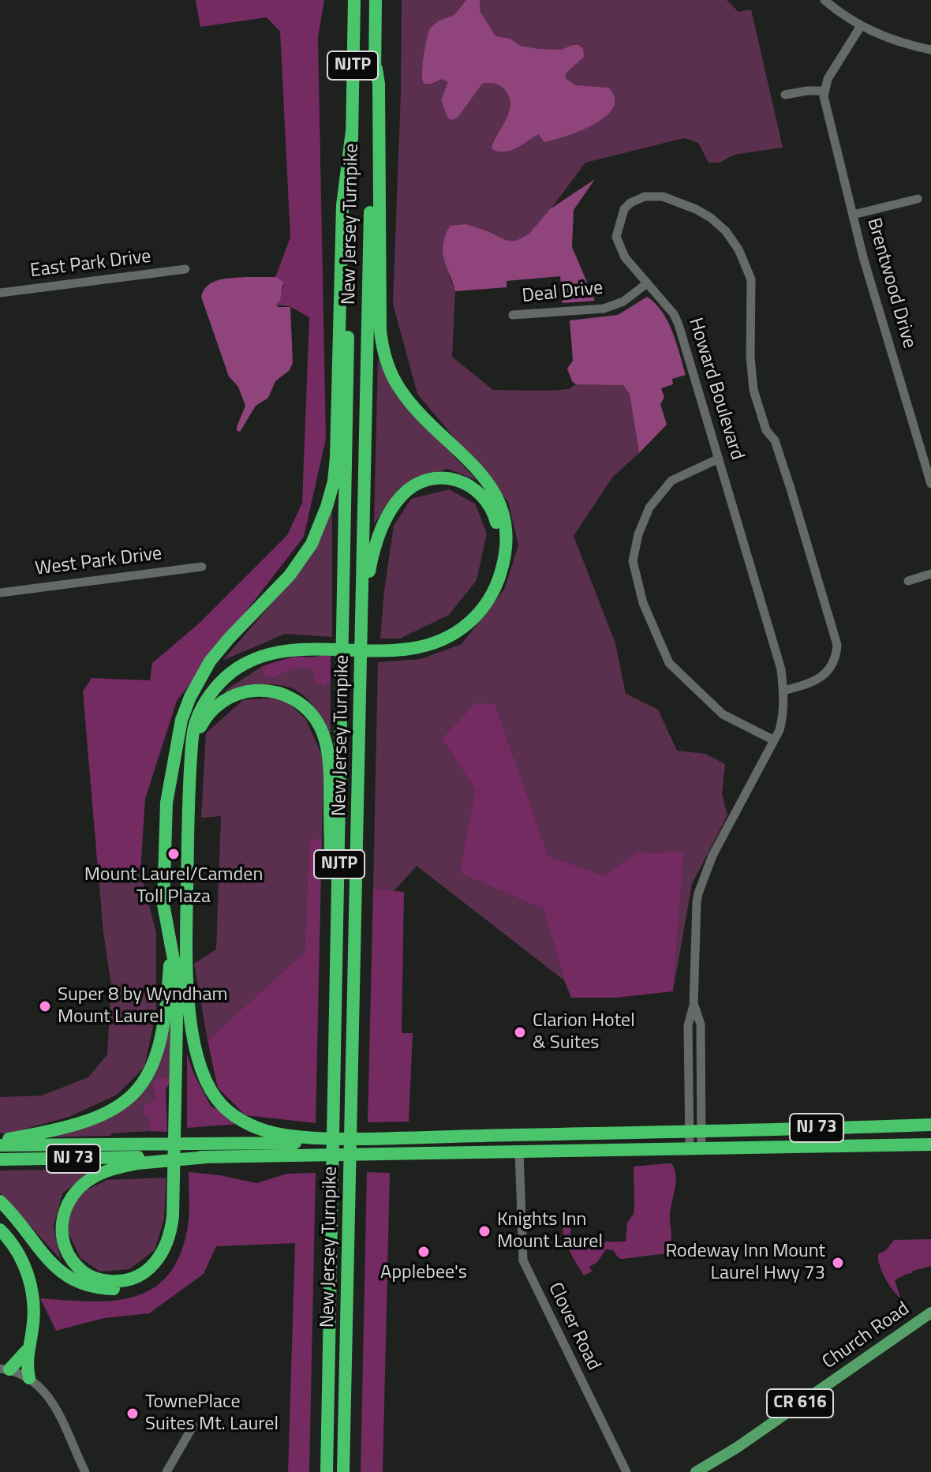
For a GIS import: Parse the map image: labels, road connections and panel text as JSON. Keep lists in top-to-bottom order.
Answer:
{
  "streets": {
    "highway": ["NJTP", "New Jersey Turnpike", "NJ 73"],
    "main road": ["Church Road", "CR 616"],
    "street": [
      "East Park Drive",
      "Brentwood Drive",
      "Deal Drive",
      "Howard Boulevard",
      "West Park Drive",
      "Clover Road"
    ]
  },
  "crossings": [
    ["Deal Drive", "Howard Boulevard"],
    ["Howard Boulevard", "NJ 73"],
    ["NJ 73", "Clover Road"]
  ],
  "places": [
    "Mount Laurel/Camden Toll Plaza",
    "Super 8 by Wyndham Mount Laurel",
    "Clarion Hotel & Suites",
    "Knights Inn Mount Laurel",
    "Applebee's",
    "Rodeway Inn Mount Laurel Hwy 73",
    "TownePlace Suites Mt. Laurel"
  ]
}
